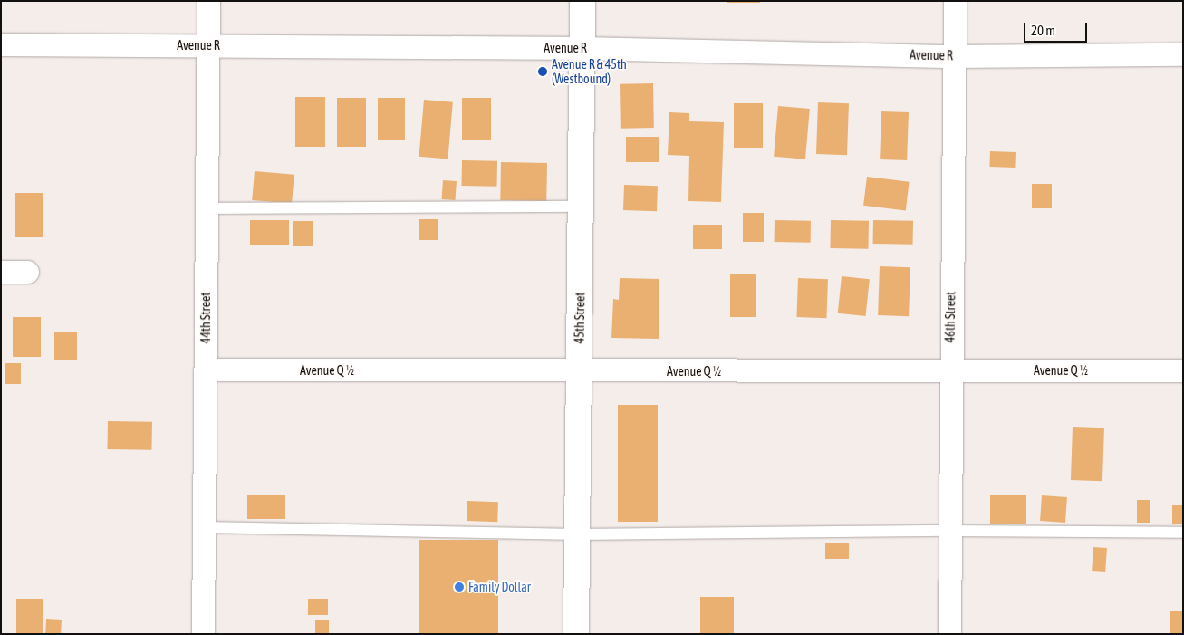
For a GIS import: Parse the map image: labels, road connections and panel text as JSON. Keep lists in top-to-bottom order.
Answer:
{
  "streets": {
    "main road": ["45th Street"],
    "street": [
      "Avenue R",
      "46th Street",
      "44th Street",
      "Avenue Q ½"
    ]
  },
  "crossings": [
    ["Avenue R", "46th Street"],
    ["Avenue R", "44th Street"],
    ["Avenue R", "45th Street"],
    ["46th Street", "Avenue Q ½"],
    ["44th Street", "Avenue Q ½"],
    ["45th Street", "Avenue Q ½"]
  ],
  "places": ["Avenue R & 45th (Westbound)", "Family Dollar"],
  "scale_bar": "20 m"
}
